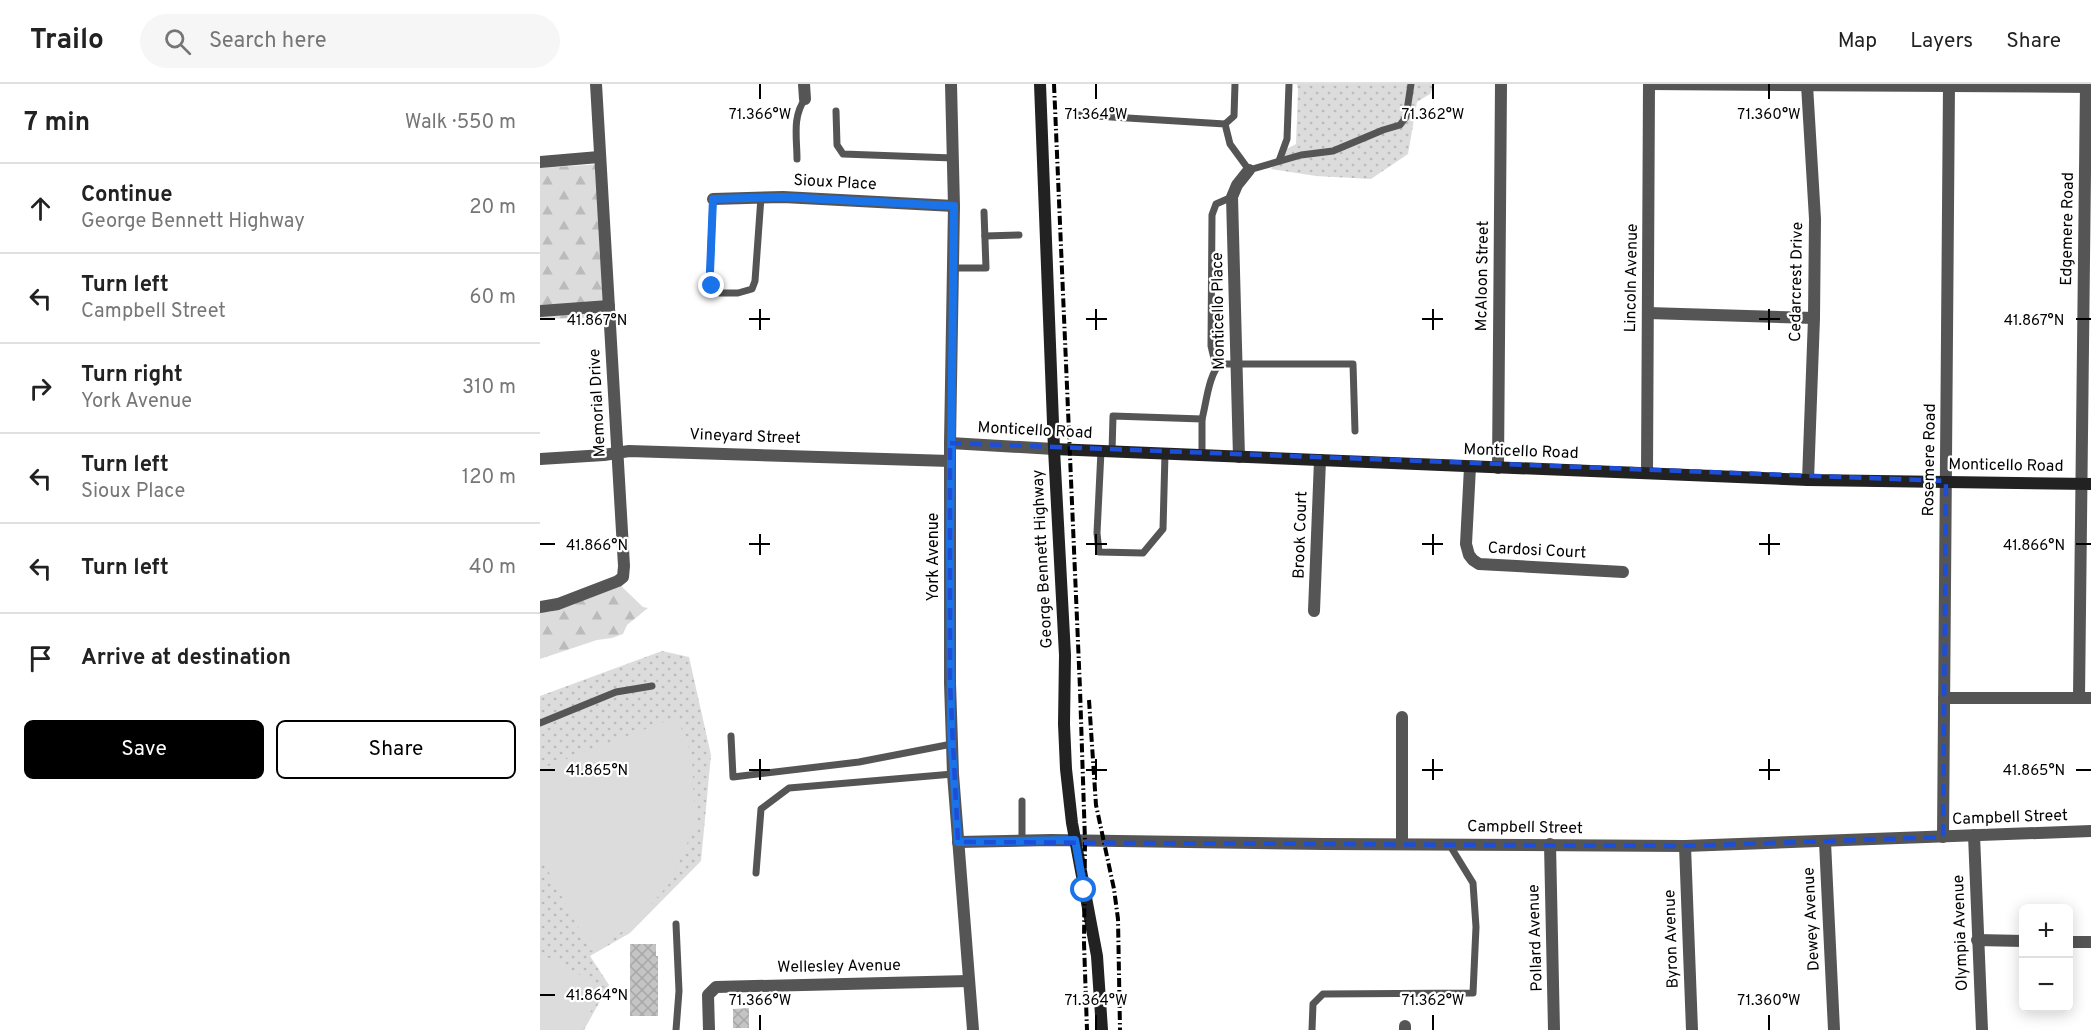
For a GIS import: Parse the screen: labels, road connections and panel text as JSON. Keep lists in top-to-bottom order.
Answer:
{
  "streets": {
    "street": [
      "Sioux Place",
      "Edgemere Road",
      "McAloon Street",
      "Lincoln Avenue",
      "Cedarcrest Drive",
      "Monticello Place",
      "Memorial Drive",
      "Monticello Road",
      "Vineyard Street",
      "Rosemere Road",
      "Brook Court",
      "Cardosi Court",
      "York Avenue",
      "George Bennett Highway",
      "Campbell Street",
      "Dewey Avenue",
      "Olympia Avenue",
      "Pollard Avenue",
      "Byron Avenue",
      "Wellesley Avenue"
    ]
  },
  "crossings": [
    ["Sioux Place", "York Avenue"],
    ["Edgemere Road", "Monticello Road"],
    ["McAloon Street", "Monticello Road"],
    ["Lincoln Avenue", "Monticello Road"],
    ["Cedarcrest Drive", "Monticello Road"],
    ["Monticello Place", "Monticello Road"],
    ["Memorial Drive", "Vineyard Street"],
    ["Monticello Road", "Rosemere Road"],
    ["Monticello Road", "Brook Court"],
    ["Monticello Road", "Cardosi Court"],
    ["Monticello Road", "York Avenue"],
    ["Monticello Road", "George Bennett Highway"],
    ["Vineyard Street", "York Avenue"],
    ["Rosemere Road", "Campbell Street"],
    ["York Avenue", "Campbell Street"],
    ["York Avenue", "Wellesley Avenue"],
    ["George Bennett Highway", "Campbell Street"],
    ["Campbell Street", "Dewey Avenue"],
    ["Campbell Street", "Olympia Avenue"],
    ["Campbell Street", "Pollard Avenue"],
    ["Campbell Street", "Byron Avenue"]
  ],
  "page": {
    "header": "Trailo",
    "search": "Search here",
    "nav": ["Map", "Layers", "Share"],
    "heading": ["7 min", "Walk · 550 m"],
    "list": [
      ["Continue", "George Bennett Highway", "20 m"],
      ["Turn left", "Campbell Street", "60 m"],
      ["Turn right", "York Avenue", "310 m"],
      ["Turn left", "Sioux Place", "120 m"],
      ["Turn left", "40 m"],
      "Arrive at destination"
    ],
    "buttons": ["Save", "Share"],
    "map_buttons": ["+", "−"]
  },
  "coordinates": [
    "71.366°W",
    "71.364°W",
    "71.362°W",
    "71.360°W",
    "41.867°N",
    "41.866°N",
    "41.865°N",
    "41.864°N"
  ]
}
